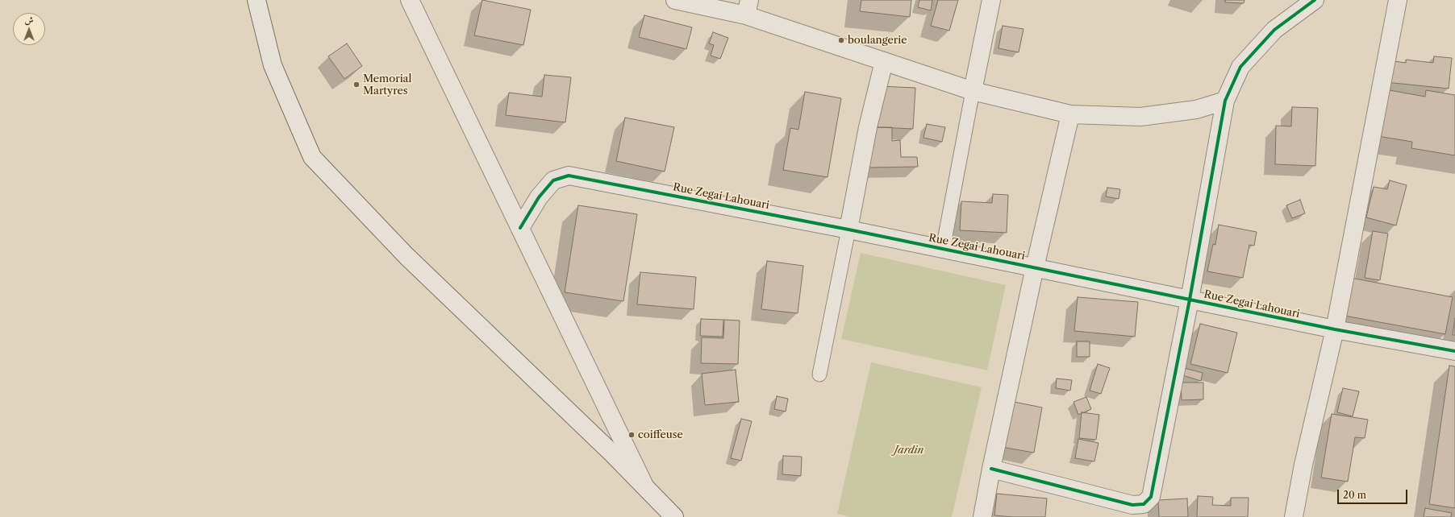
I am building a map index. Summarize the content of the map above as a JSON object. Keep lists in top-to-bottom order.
{
  "streets": {
    "street": ["Rue Zegai Lahouari"]
  },
  "parks": ["Jardin"],
  "places": ["boulangerie", "Memorial Martyres", "coiffeuse"],
  "scale_bar": "20 m",
  "north": "top"
}
